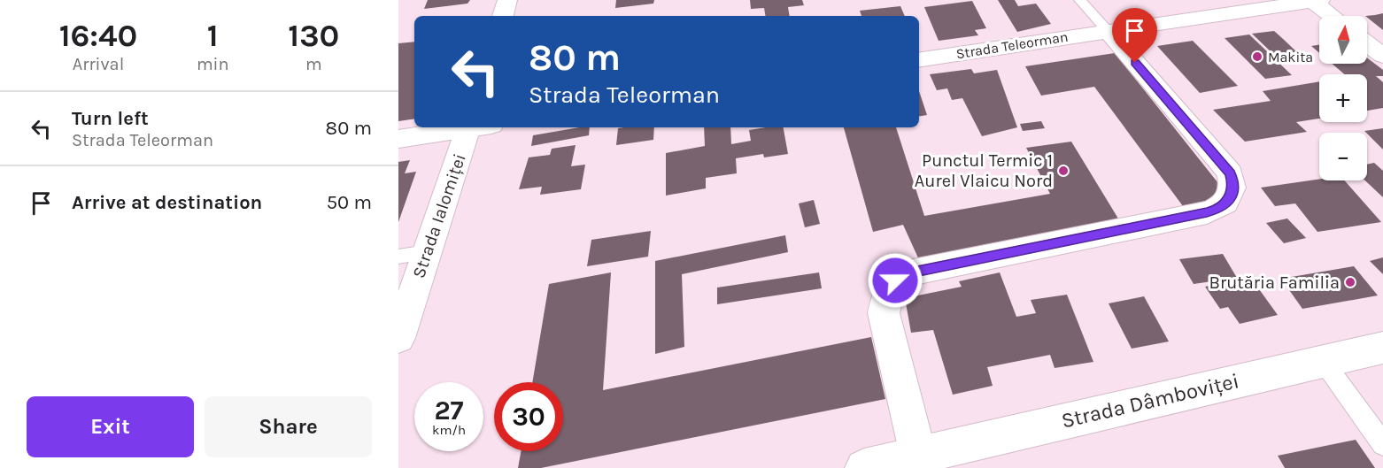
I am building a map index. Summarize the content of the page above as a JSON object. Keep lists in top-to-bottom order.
{
  "streets": {
    "street": ["Strada Teleorman", "Strada Ialomiței", "Strada Dâmboviței"]
  },
  "places": ["Makita", "Punctul Termic 1 Aurel Vlaicu Nord", "Brutăria Familia"],
  "north": "top",
  "page": {
    "eta": [
      "16:40",
      "Arrival",
      "1",
      "min",
      "130",
      "m"
    ],
    "map_buttons": ["+", "−"],
    "turn": ["80 m", "Strada Teleorman"],
    "list": [
      {
        "name": "Turn left",
        "note": "Strada Teleorman",
        "value": "80 m"
      },
      {
        "name": "Arrive at destination",
        "value": "50 m"
      }
    ],
    "speed": "27 km/h",
    "limit": "30",
    "buttons": ["Exit", "Share"]
  }
}
